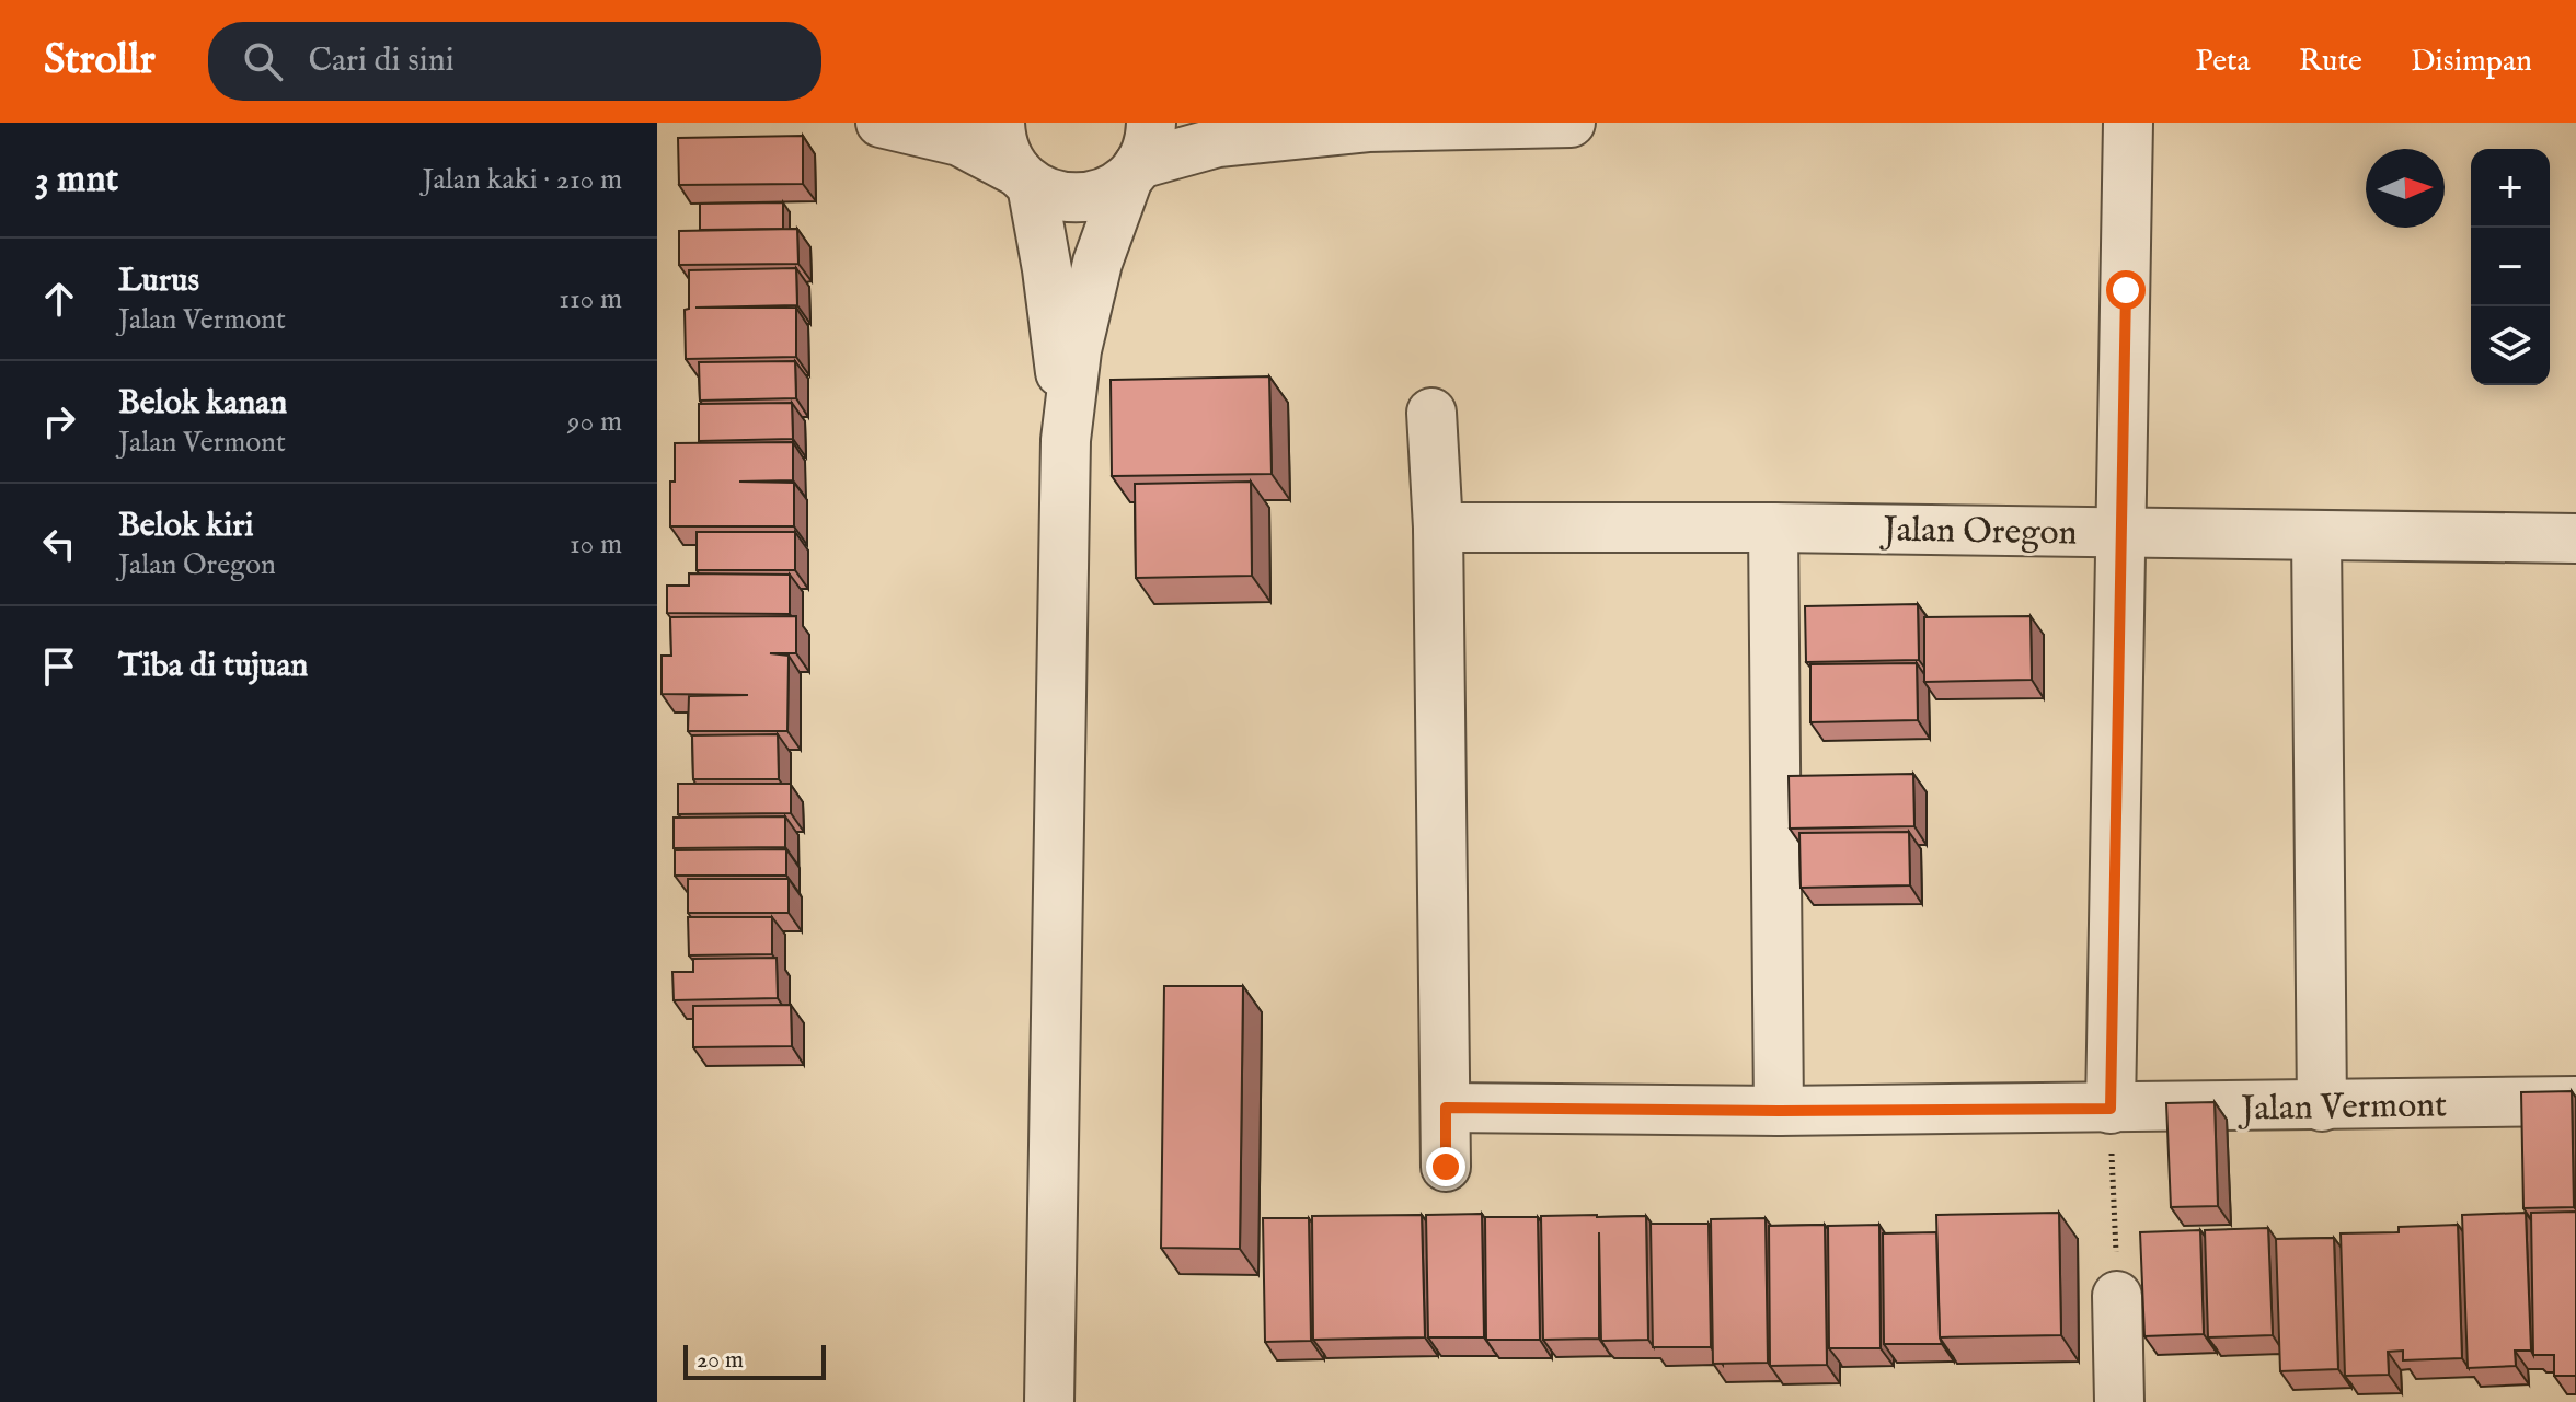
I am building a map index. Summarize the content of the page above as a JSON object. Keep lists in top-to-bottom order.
{
  "streets": {
    "street": ["Jalan Oregon", "Jalan Vermont"]
  },
  "scale_bar": "20 m",
  "north": "right",
  "page": {
    "header": "Strollr",
    "search": "Cari di sini",
    "nav": ["Peta", "Rute", "Disimpan"],
    "heading": ["3 mnt", "Jalan kaki · 210 m"],
    "map_buttons": ["+", "−"],
    "list": [
      ["Lurus", "Jalan Vermont", "110 m"],
      ["Belok kanan", "Jalan Vermont", "90 m"],
      ["Belok kiri", "Jalan Oregon", "10 m"],
      "Tiba di tujuan"
    ],
    "scale": "20 m"
  }
}
